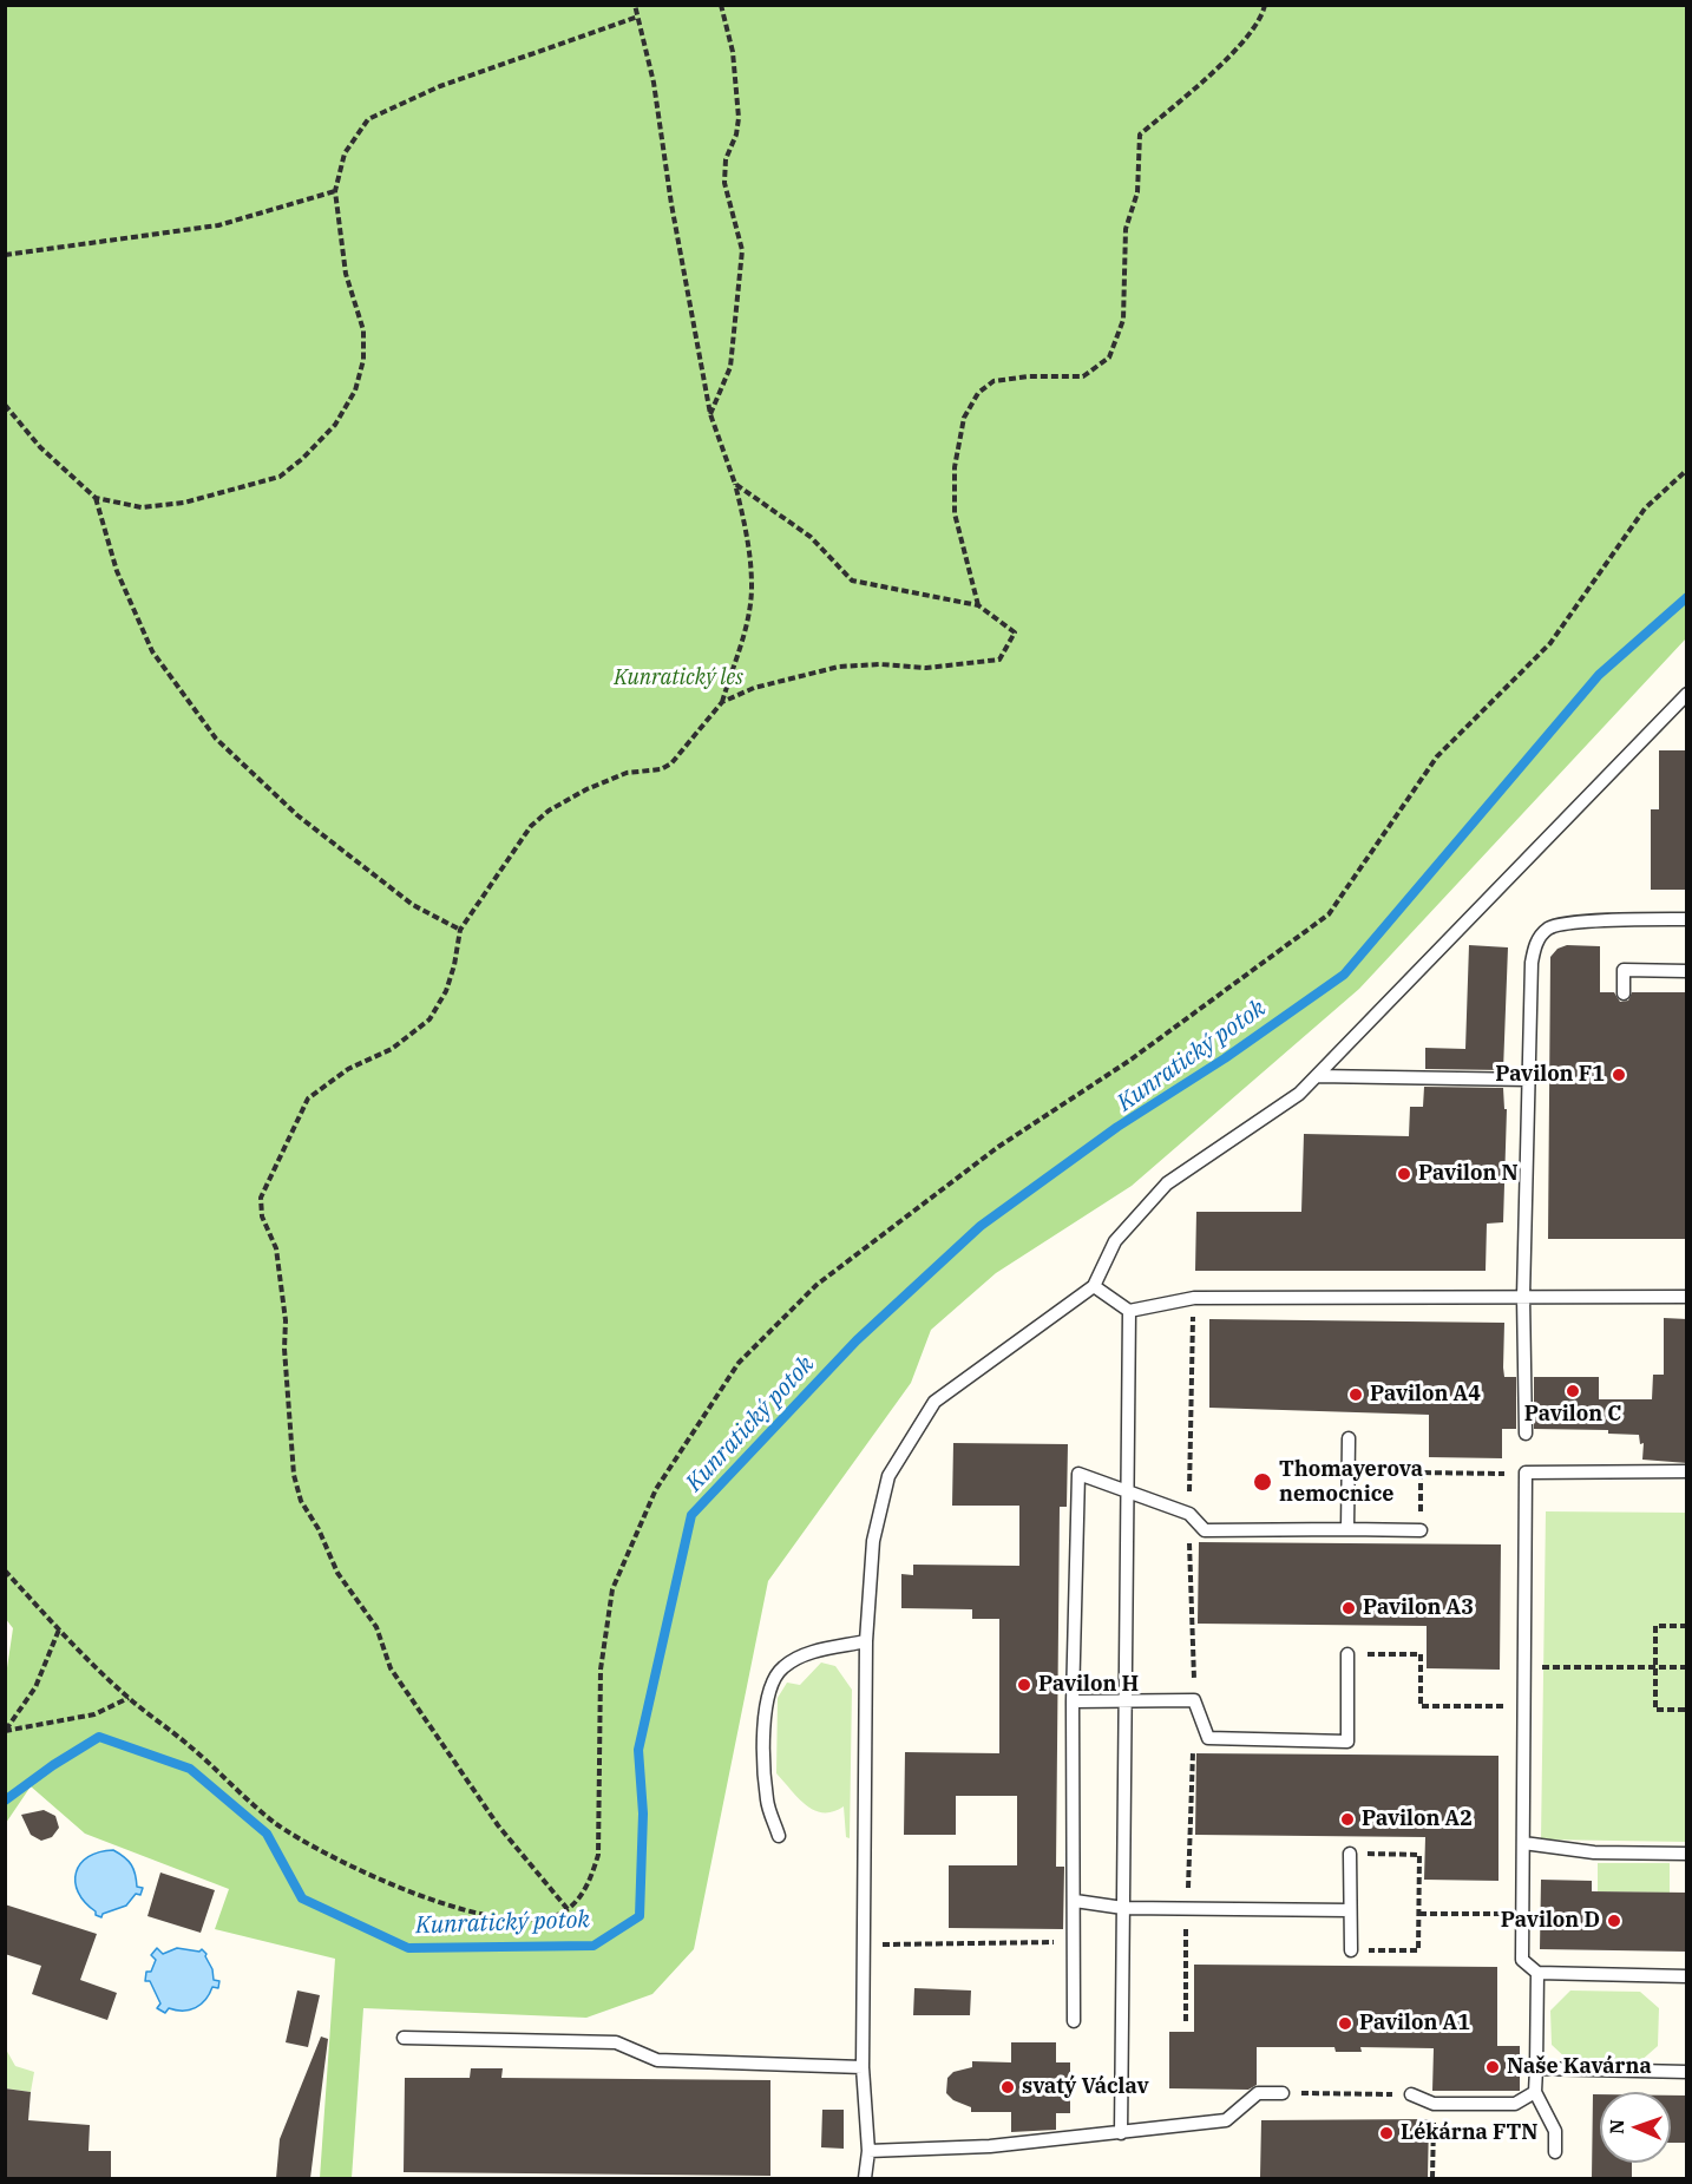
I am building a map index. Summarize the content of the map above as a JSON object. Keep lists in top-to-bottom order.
{
  "water": ["Kunratický potok"],
  "parks": ["Kunratický les"],
  "places": [
    "Pavilon F1",
    "Pavilon N",
    "Pavilon C",
    "Pavilon A4",
    "Thomayerova nemocnice",
    "Pavilon A3",
    "Pavilon H",
    "Pavilon A2",
    "Pavilon D",
    "Pavilon A1",
    "Naše Kavárna",
    "svatý Václav",
    "Lékárna FTN"
  ],
  "north": "left"
}
